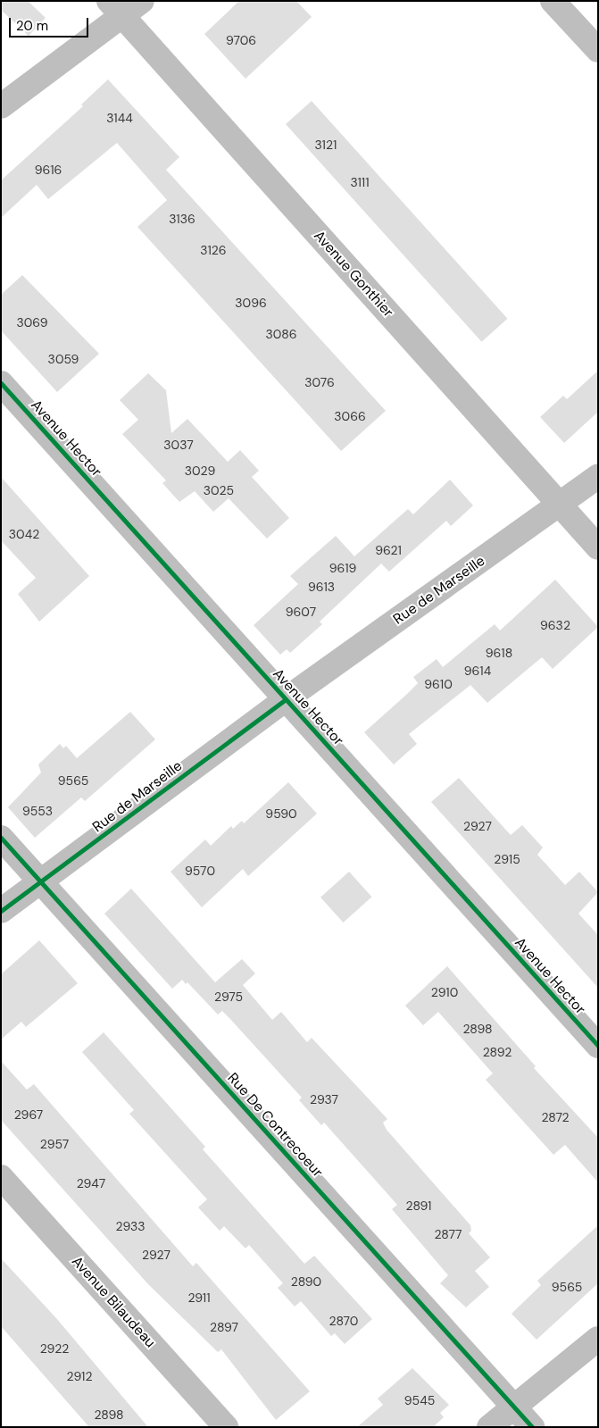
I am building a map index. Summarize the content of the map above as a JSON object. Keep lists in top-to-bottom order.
{
  "streets": {
    "street": [
      "Avenue Gonthier",
      "Avenue Hector",
      "Rue de Marseille",
      "Rue De Contrecoeur",
      "Avenue Bilaudeau"
    ]
  },
  "crossings": [
    ["Avenue Gonthier", "Rue de Marseille"],
    ["Avenue Hector", "Rue de Marseille"],
    ["Rue de Marseille", "Rue De Contrecoeur"]
  ],
  "house_numbers": [
    "9706",
    "3144",
    "3121",
    "9616",
    "3111",
    "3136",
    "3126",
    "3096",
    "3069",
    "3086",
    "3059",
    "3076",
    "3066",
    "3037",
    "3029",
    "3025",
    "3042",
    "9621",
    "9619",
    "9613",
    "9607",
    "9632",
    "9618",
    "9614",
    "9610",
    "9565",
    "9553",
    "9590",
    "2927",
    "2915",
    "9570",
    "2910",
    "2975",
    "2898",
    "2892",
    "2937",
    "2967",
    "2872",
    "2957",
    "2947",
    "2891",
    "2933",
    "2877",
    "2927",
    "2890",
    "9565",
    "2911",
    "2870",
    "2897",
    "2922",
    "2912",
    "9545",
    "2898"
  ],
  "scale_bar": "20 m"
}
